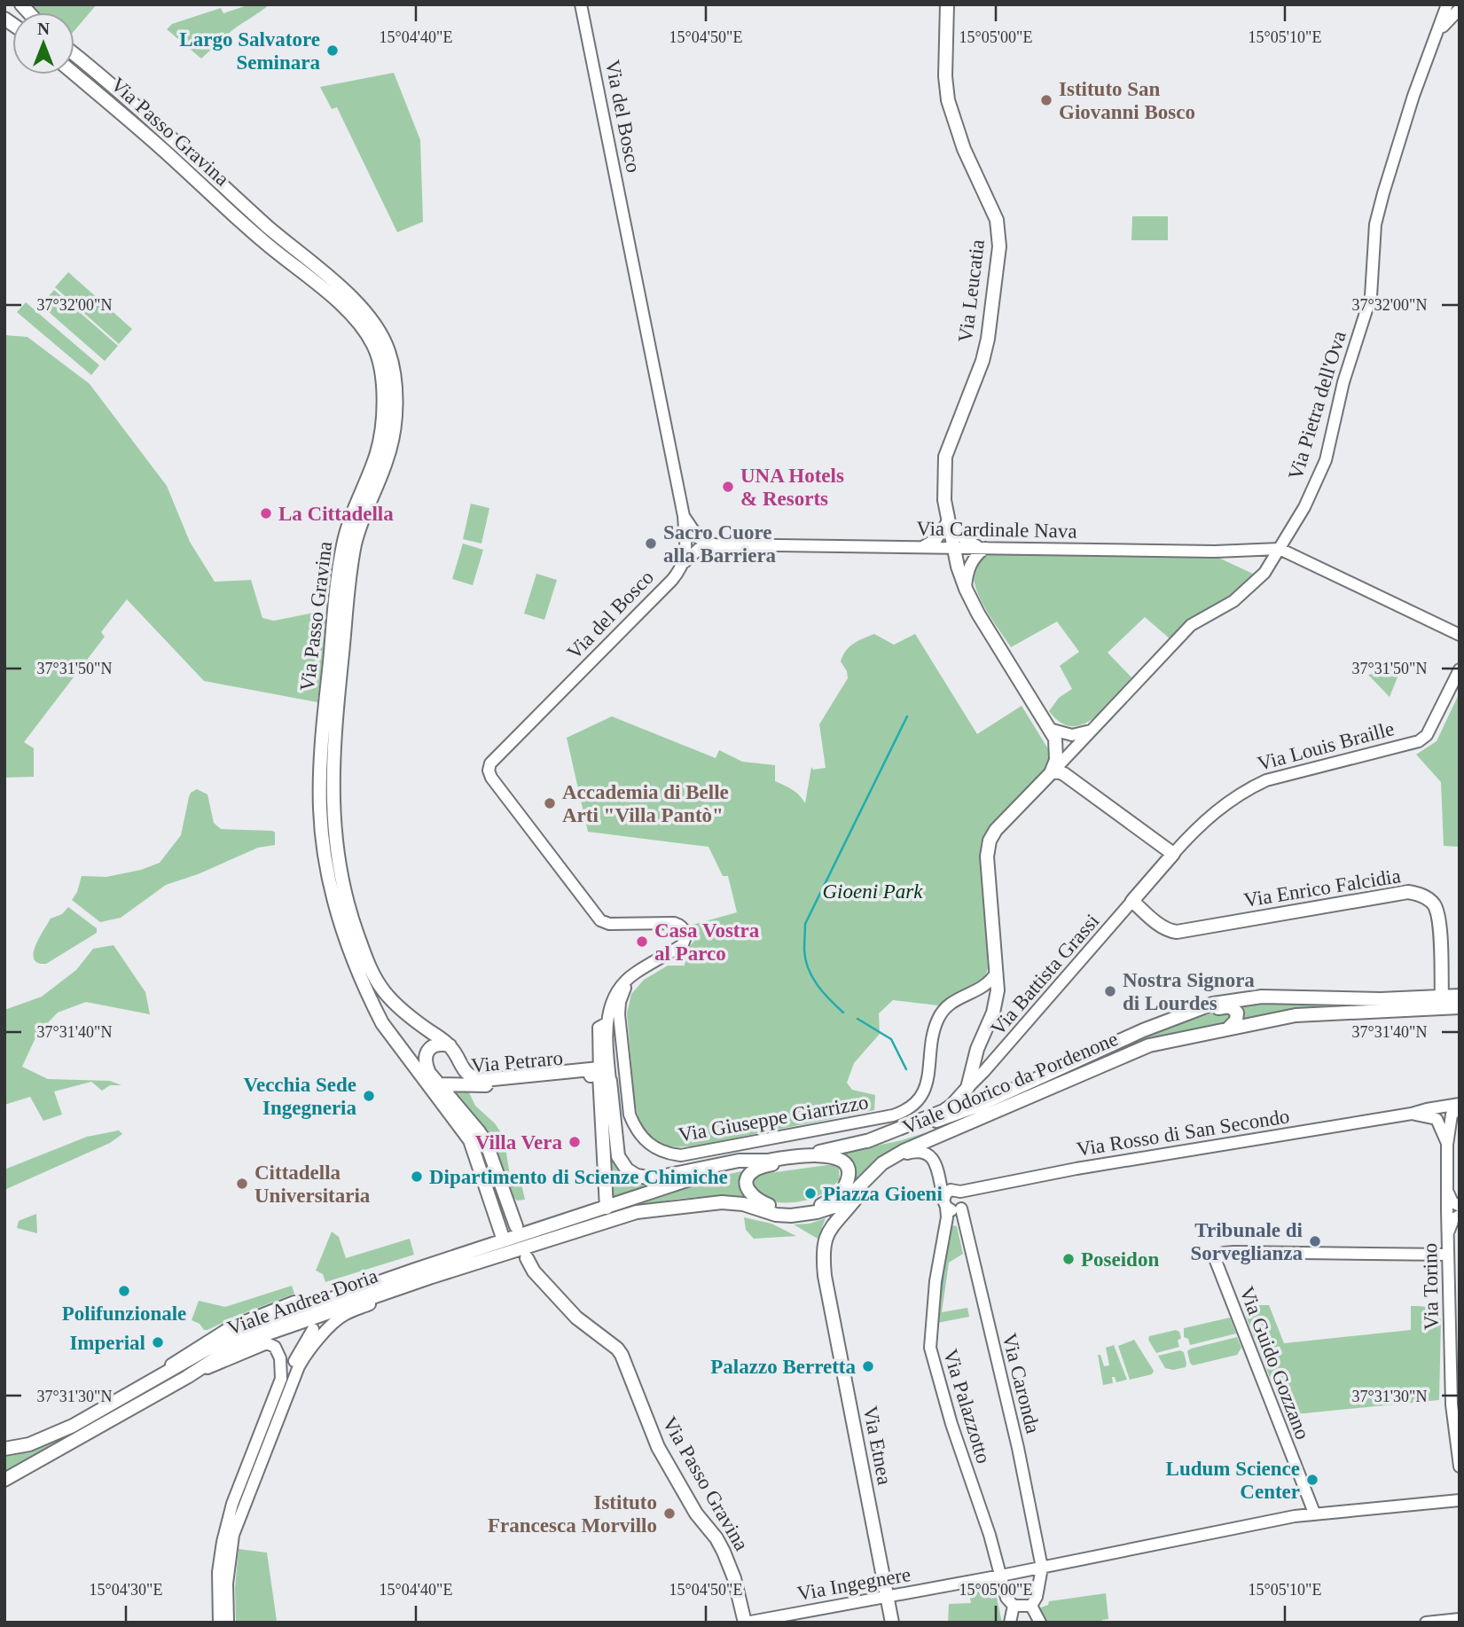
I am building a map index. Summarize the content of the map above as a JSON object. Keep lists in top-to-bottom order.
{
  "streets": {
    "main road": [
      "Via del Bosco",
      "Via Passo Gravina",
      "Via Leucatia",
      "Via Pietra dell'Ova",
      "Via Cardinale Nava",
      "Via Louis Braille",
      "Via Enrico Falcidia",
      "Via Battista Grassi",
      "Via Petraro",
      "Viale Odorico da Pordenone",
      "Via Giuseppe Giarrizzo",
      "Via Rosso di San Secondo",
      "Via Torino",
      "Viale Andrea Doria",
      "Via Guido Gozzano",
      "Via Caronda",
      "Via Palazzotto",
      "Via Etnea",
      "Via Ingegnere"
    ]
  },
  "crossings": [
    ["Via del Bosco", "Via Petraro"],
    ["Via Passo Gravina", "Via Petraro"],
    ["Via Passo Gravina", "Viale Andrea Doria"],
    ["Via Passo Gravina", "Via Ingegnere"],
    ["Via Leucatia", "Via Cardinale Nava"],
    ["Via Pietra dell'Ova", "Via Cardinale Nava"],
    ["Via Pietra dell'Ova", "Via Giuseppe Giarrizzo"],
    ["Via Louis Braille", "Via Enrico Falcidia"],
    ["Via Louis Braille", "Via Battista Grassi"],
    ["Via Enrico Falcidia", "Via Battista Grassi"],
    ["Via Enrico Falcidia", "Viale Odorico da Pordenone"],
    ["Viale Odorico da Pordenone", "Via Palazzotto"],
    ["Viale Odorico da Pordenone", "Via Etnea"],
    ["Via Rosso di San Secondo", "Via Torino"],
    ["Via Rosso di San Secondo", "Via Caronda"],
    ["Via Rosso di San Secondo", "Via Palazzotto"],
    ["Via Torino", "Via Guido Gozzano"],
    ["Via Guido Gozzano", "Via Ingegnere"],
    ["Via Caronda", "Via Palazzotto"],
    ["Via Caronda", "Via Ingegnere"],
    ["Via Palazzotto", "Via Ingegnere"],
    ["Via Etnea", "Via Ingegnere"]
  ],
  "parks": ["Gioeni Park"],
  "places": [
    "Largo Salvatore Seminara",
    "Istituto San Giovanni Bosco",
    "UNA Hotels & Resorts",
    "La Cittadella",
    "Sacro Cuore alla Barriera",
    "Accademia di Belle Arti \"Villa Pantò\"",
    "Casa Vostra al Parco",
    "Nostra Signora di Lourdes",
    "Vecchia Sede Ingegneria",
    "Villa Vera",
    "Dipartimento di Scienze Chimiche",
    "Cittadella Universitaria",
    "Piazza Gioeni",
    "Tribunale di Sorveglianza",
    "Poseidon",
    "Polifunzionale",
    "Imperial",
    "Palazzo Berretta",
    "Ludum Science Center",
    "Istituto Francesca Morvillo"
  ],
  "north": "top",
  "coordinates": [
    "15°04'40\"E",
    "15°04'50\"E",
    "15°05'00\"E",
    "15°05'10\"E",
    "37°32'00\"N",
    "37°31'50\"N",
    "37°31'40\"N",
    "37°31'30\"N",
    "15°04'30\"E"
  ]
}
